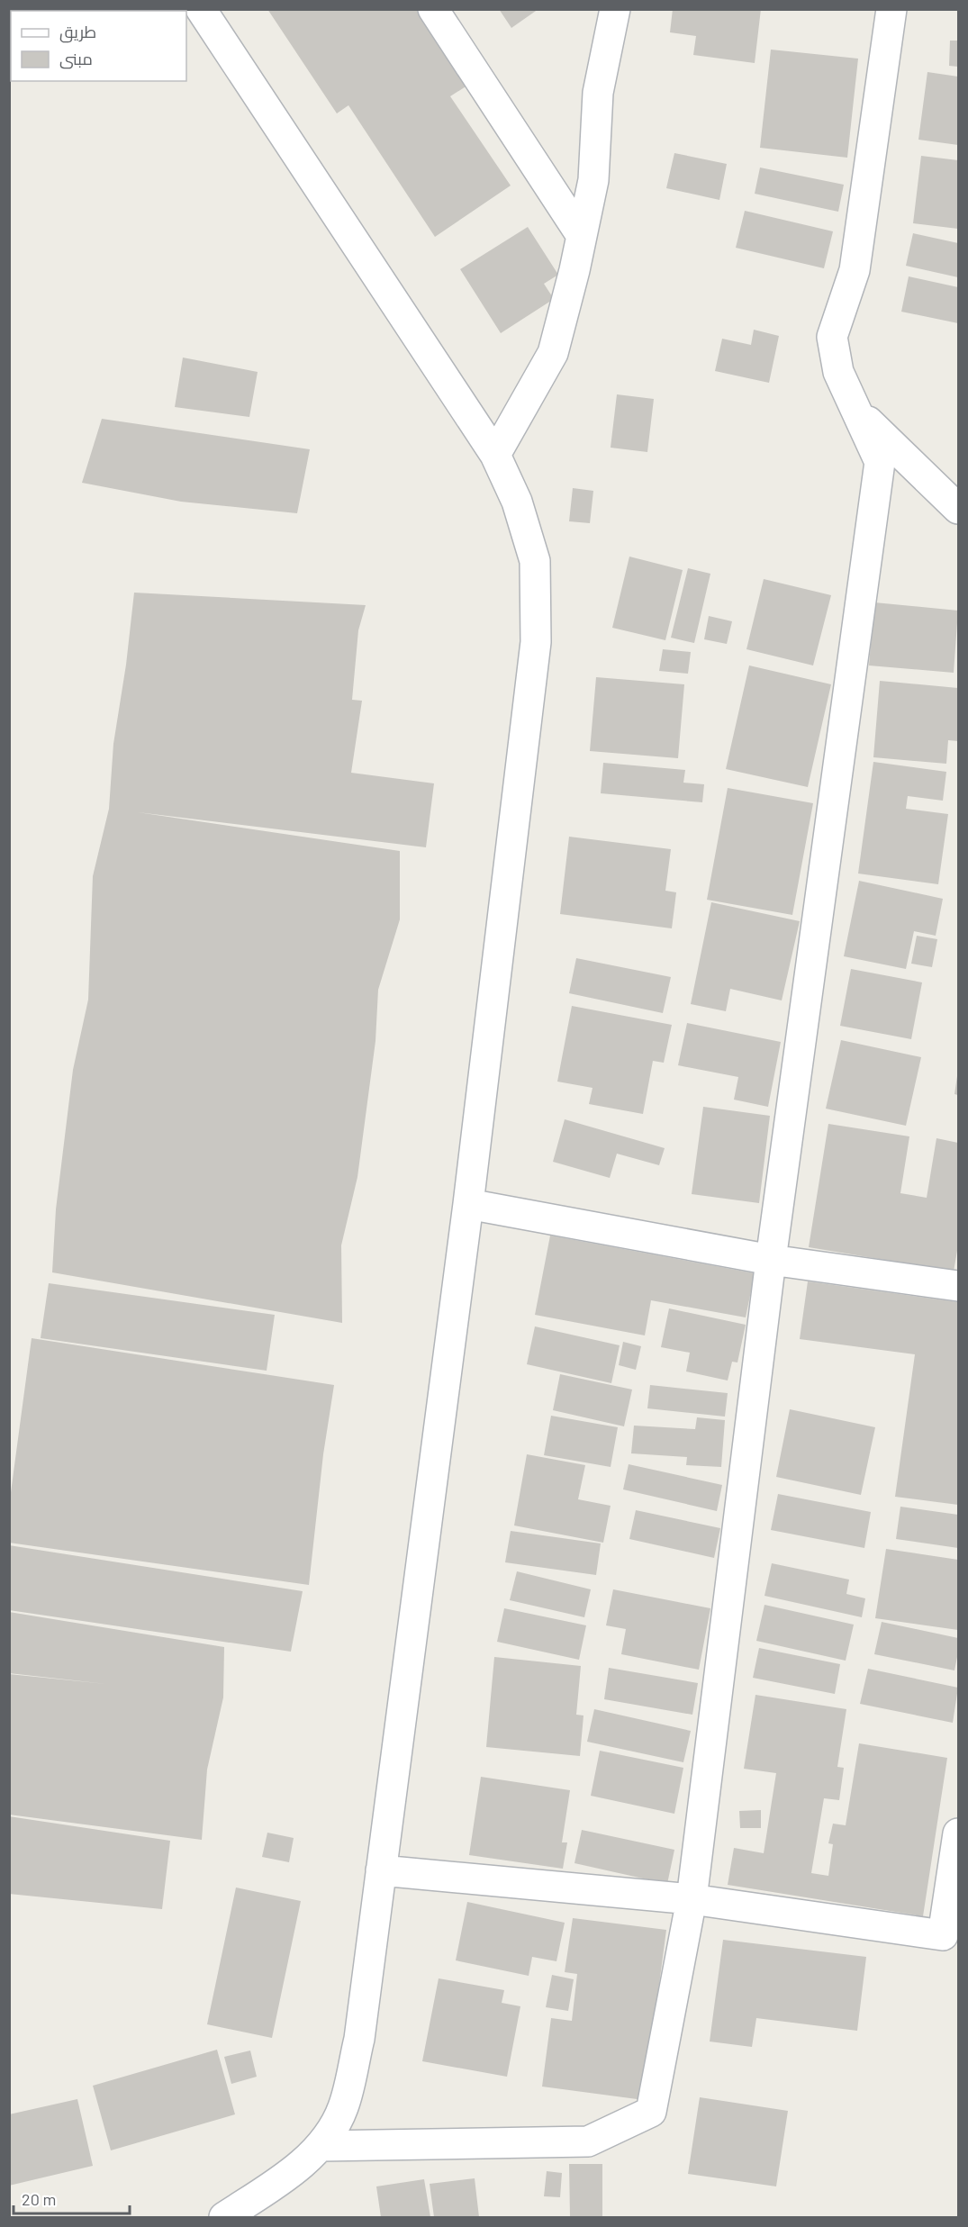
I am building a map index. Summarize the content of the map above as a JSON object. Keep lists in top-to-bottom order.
{
  "legend": ["طريق", "مبنى"],
  "scale_bar": "20 m"
}
